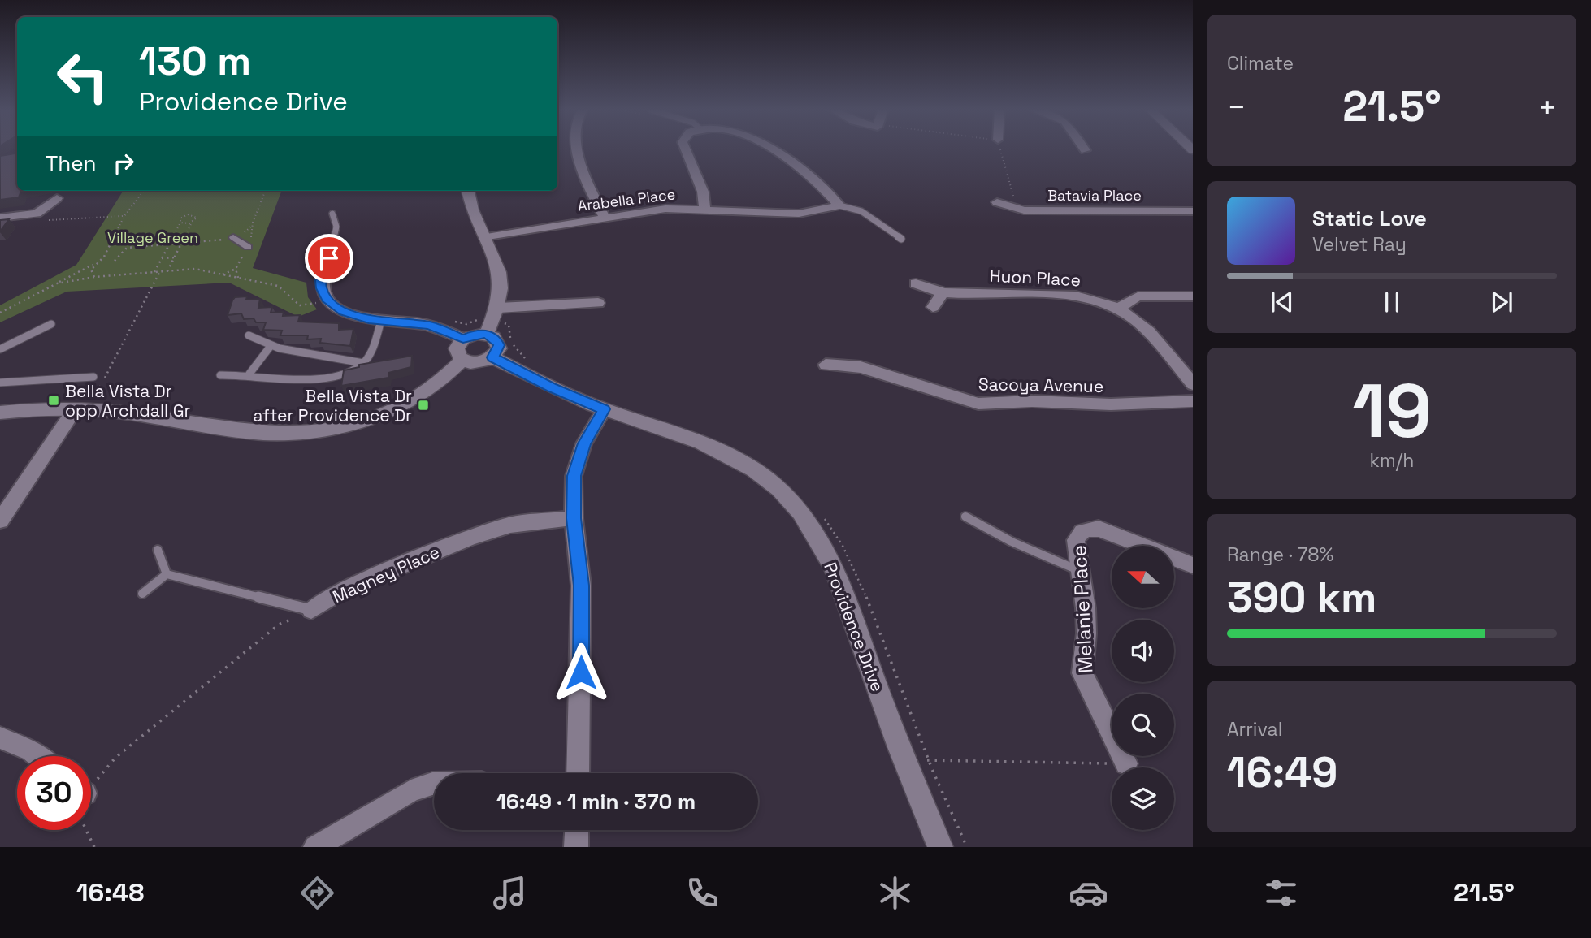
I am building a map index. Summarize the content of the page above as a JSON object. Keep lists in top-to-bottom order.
{
  "streets": {
    "street": [
      "Batavia Place",
      "Arabella Place",
      "Huon Place",
      "Sacoya Avenue",
      "Magney Place",
      "Melanie Place",
      "Providence Drive"
    ]
  },
  "parks": ["Village Green"],
  "places": {
    "transit": ["Bella Vista Dr opp Archdall Gr", "Bella Vista Dr after Providence Dr"]
  },
  "north": "left",
  "page": {
    "tile": [
      "Climate",
      ["19", "km/h"],
      ["Range · 78%", "390 km"],
      ["Arrival", "16:49"]
    ],
    "turn": ["130 m", "Providence Drive"],
    "heat": ["−", "21.5°", "+"],
    "then": "Then",
    "song": ["Static Love", "Velvet Ray"],
    "limit": "30",
    "trip": "16:49 · 1 min · 370 m",
    "tabs": ["16:48", "21.5°"]
  }
}
